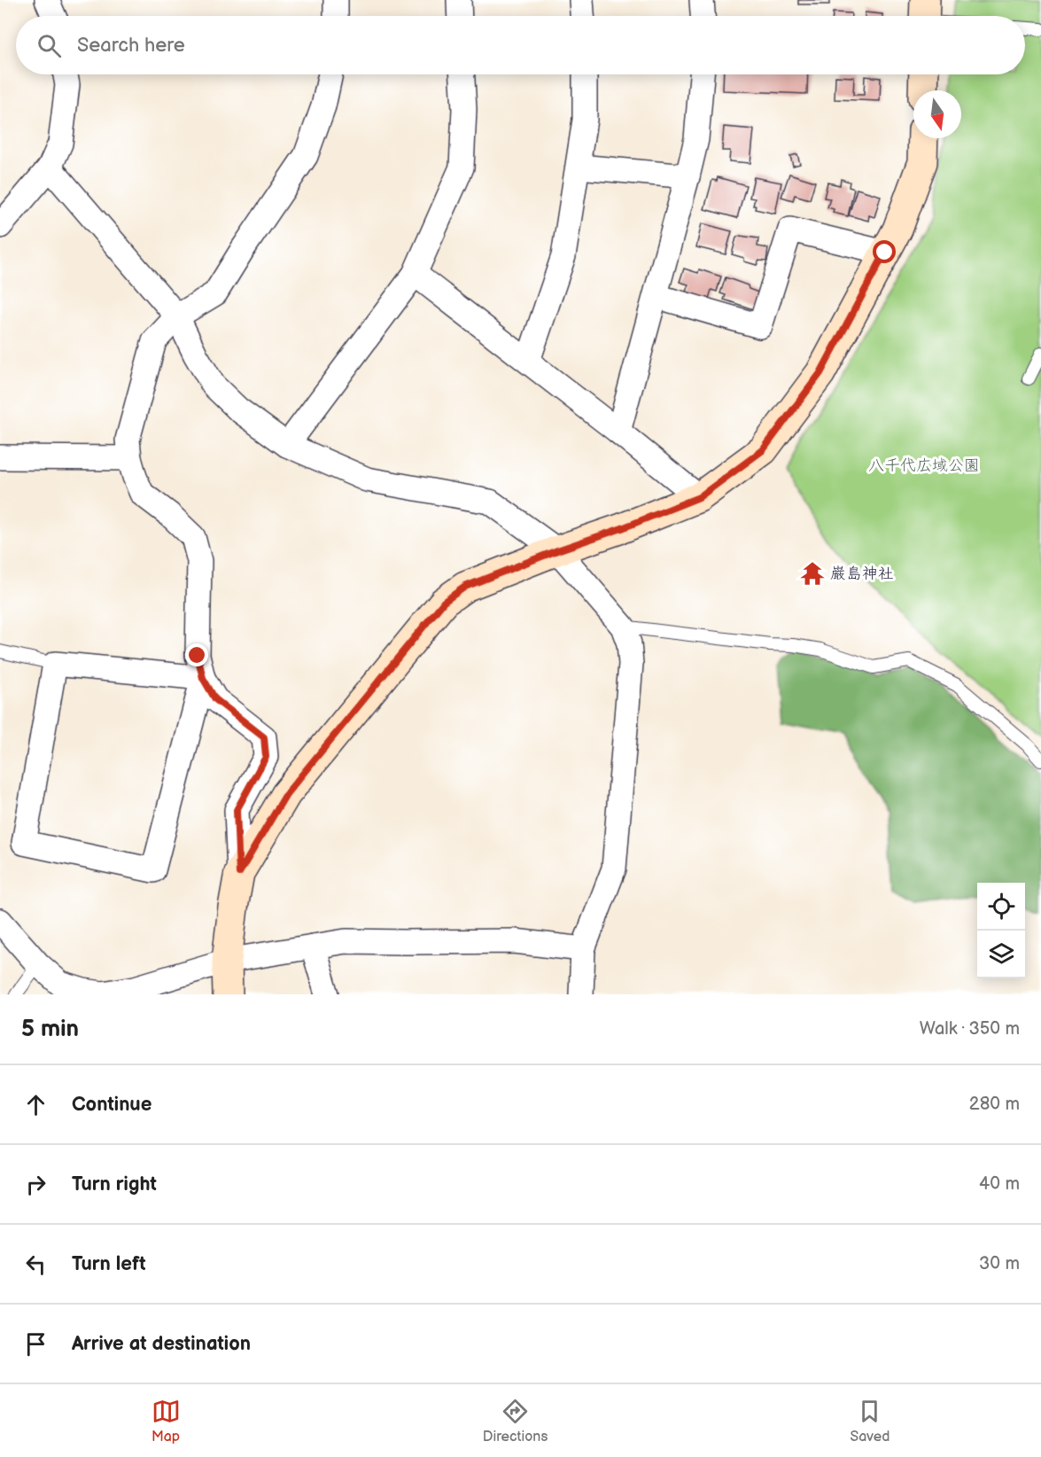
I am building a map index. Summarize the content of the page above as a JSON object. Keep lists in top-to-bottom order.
{
  "parks": ["八千代広域公園"],
  "places": {
    "temple": ["巌島神社"]
  },
  "north": "bottom",
  "page": {
    "search": "Search here",
    "heading": ["5 min", "Walk · 350 m"],
    "list": [
      ["Continue", "280 m"],
      ["Turn right", "40 m"],
      ["Turn left", "30 m"],
      "Arrive at destination"
    ],
    "nav": ["Map", "Directions", "Saved"]
  }
}
